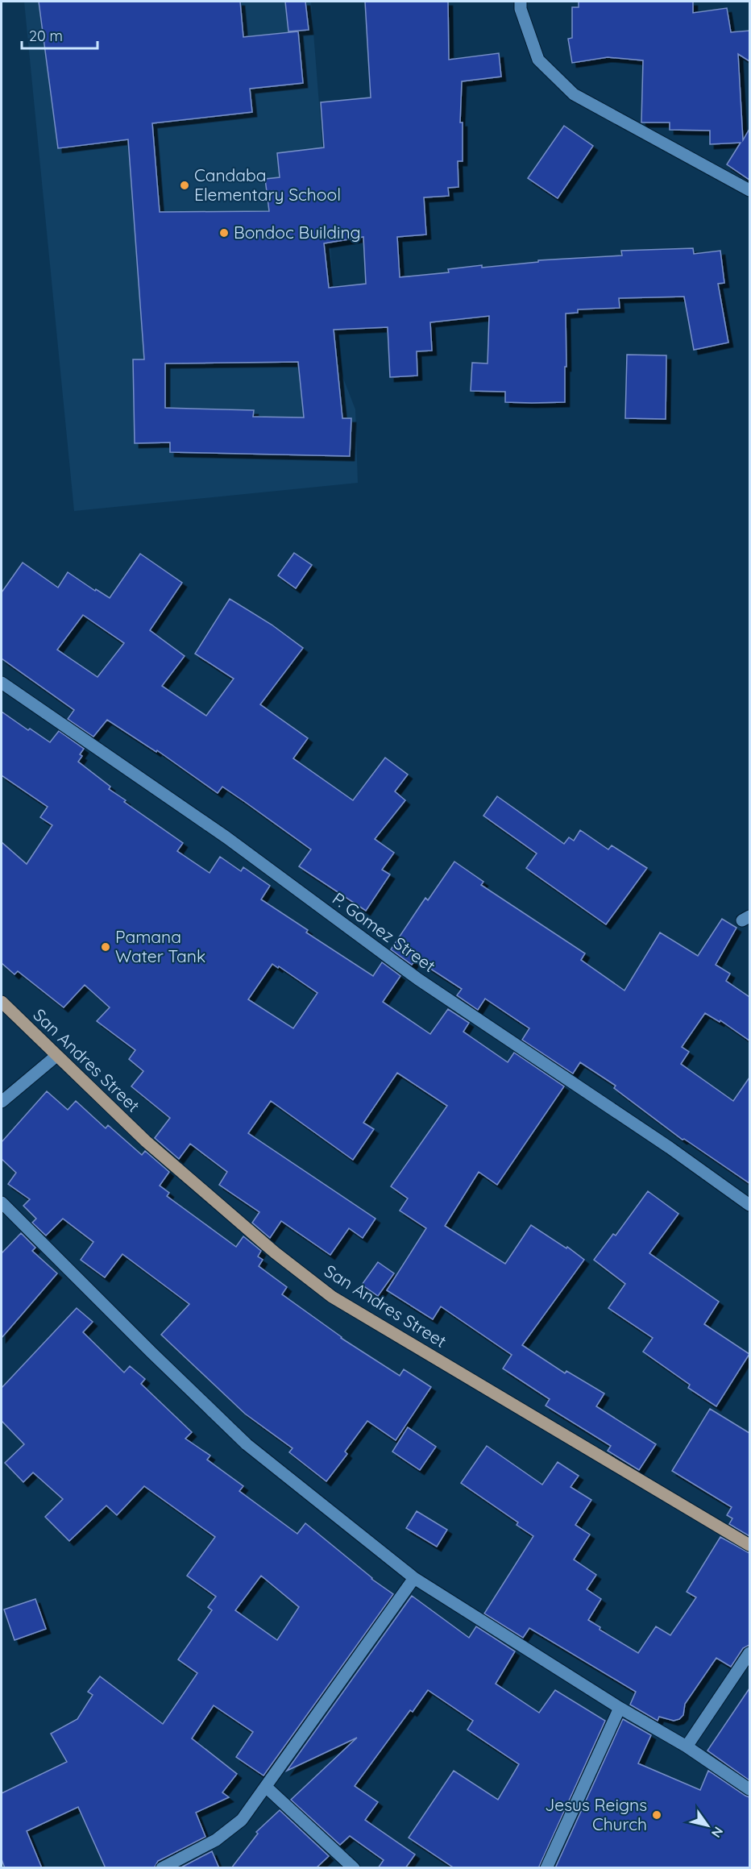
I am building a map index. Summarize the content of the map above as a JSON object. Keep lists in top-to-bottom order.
{
  "streets": {
    "main road": ["San Andres Street"],
    "street": ["P. Gomez Street"]
  },
  "places": [
    "Candaba Elementary School",
    "Bondoc Building",
    "Pamana Water Tank",
    "Jesus Reigns Church"
  ],
  "scale_bar": "20 m",
  "north": "bottom right"
}
